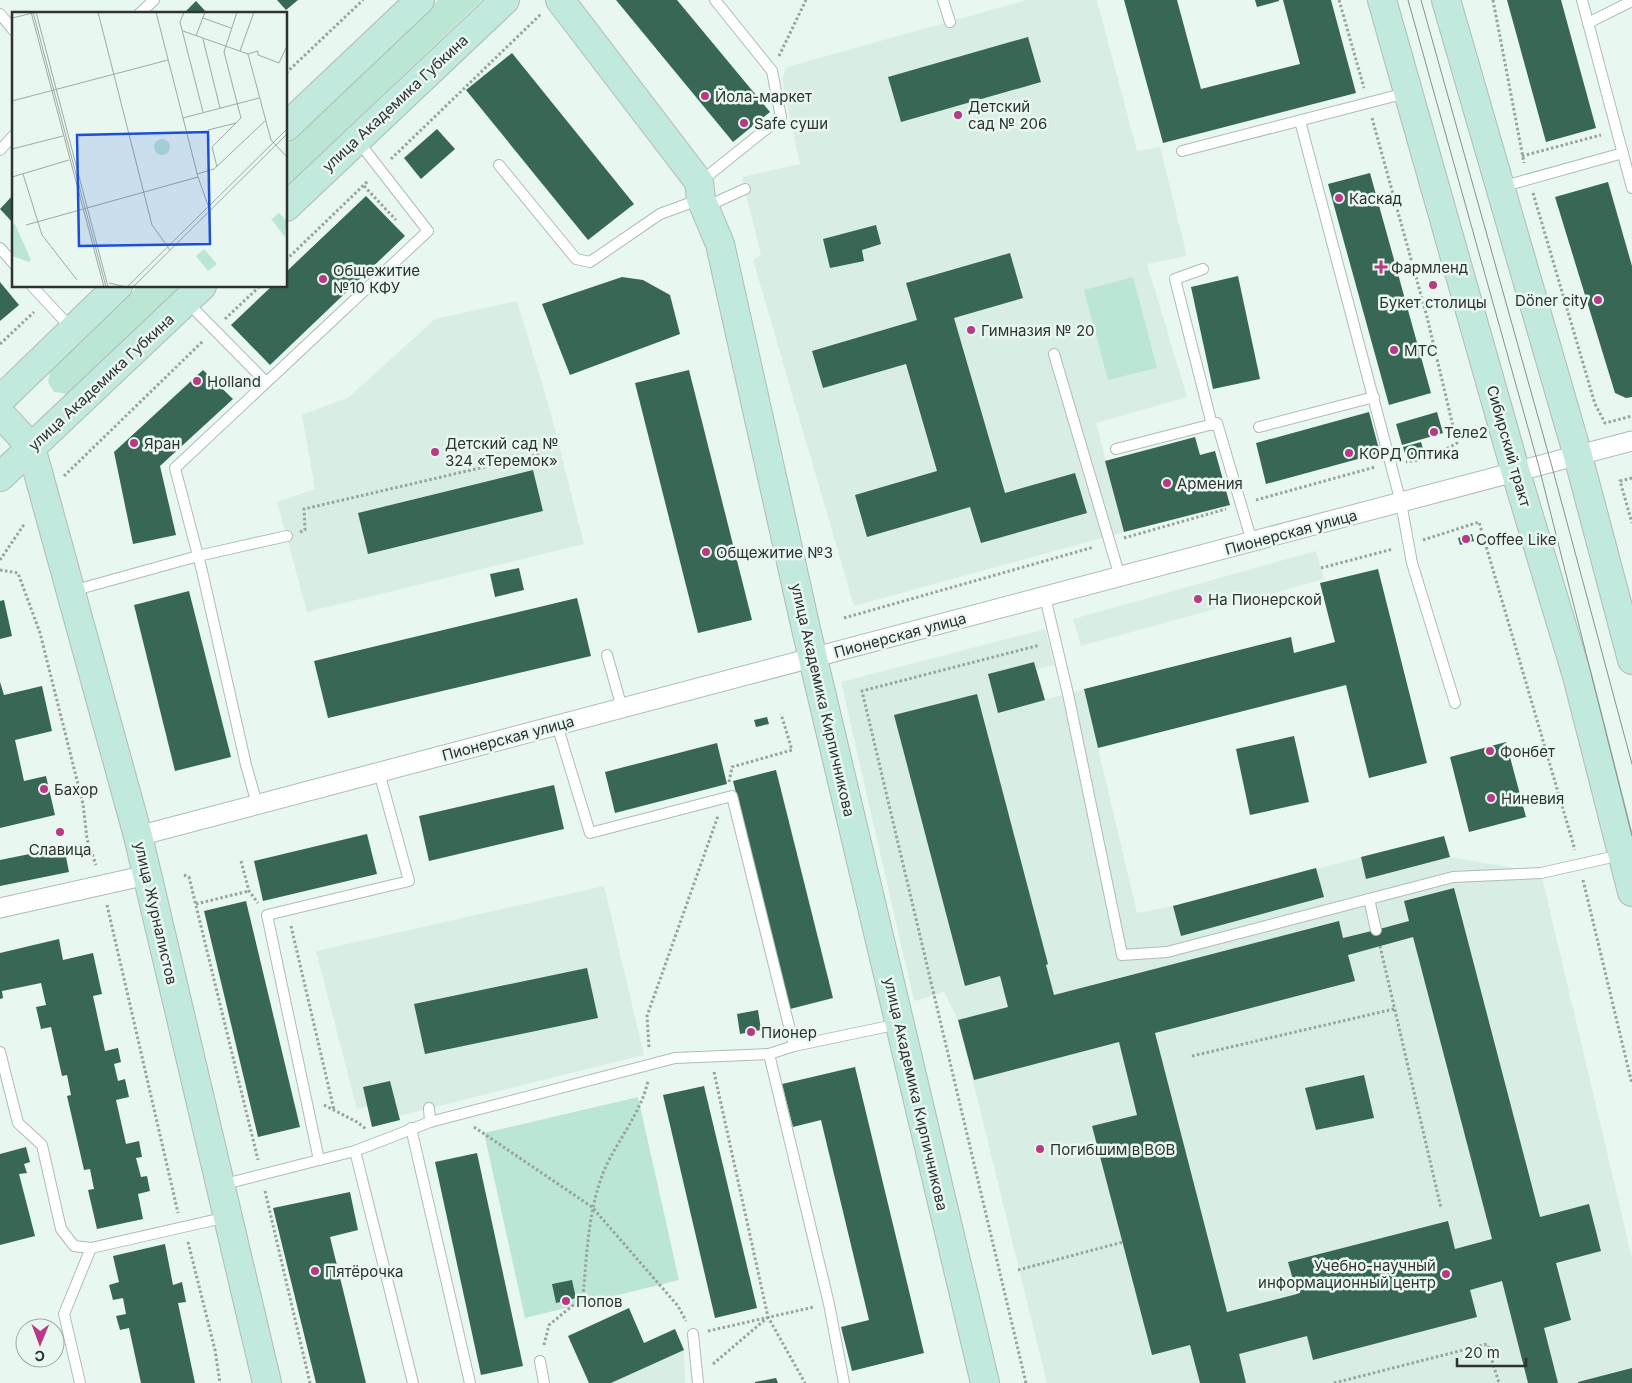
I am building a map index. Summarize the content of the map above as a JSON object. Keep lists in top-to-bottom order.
{
  "streets": {
    "street": [
      "улица Академика Губкина",
      "Сибирский тракт",
      "Пионерская улица",
      "улица Академика Кирпичникова",
      "улица Журналистов"
    ]
  },
  "crossings": [
    ["улица Академика Губкина", "улица Журналистов"],
    ["Сибирский тракт", "Пионерская улица"],
    ["Пионерская улица", "улица Академика Кирпичникова"],
    ["Пионерская улица", "улица Журналистов"]
  ],
  "places": {
    "other": [
      "Йола-маркет",
      "Детский сад № 206",
      "Safe суши",
      "Каскад",
      "Общежитие №10 КФУ",
      "Букет столицы",
      "Döner city",
      "Гимназия № 20",
      "МТС",
      "Holland",
      "Теле2",
      "Яран",
      "Детский сад № 324 «Теремок»",
      "КОРД Оптика",
      "Армения",
      "Coffee Like",
      "Общежитие №3",
      "На Пионерской",
      "Фонбет",
      "Бахор",
      "Ниневия",
      "Славица",
      "Пионер",
      "Погибшим в ВОВ",
      "Пятёрочка",
      "Учебно-научный информационный центр",
      "Попов"
    ],
    "health": ["Фармленд"]
  },
  "scale_bar": "20 m",
  "north": "bottom"
}
